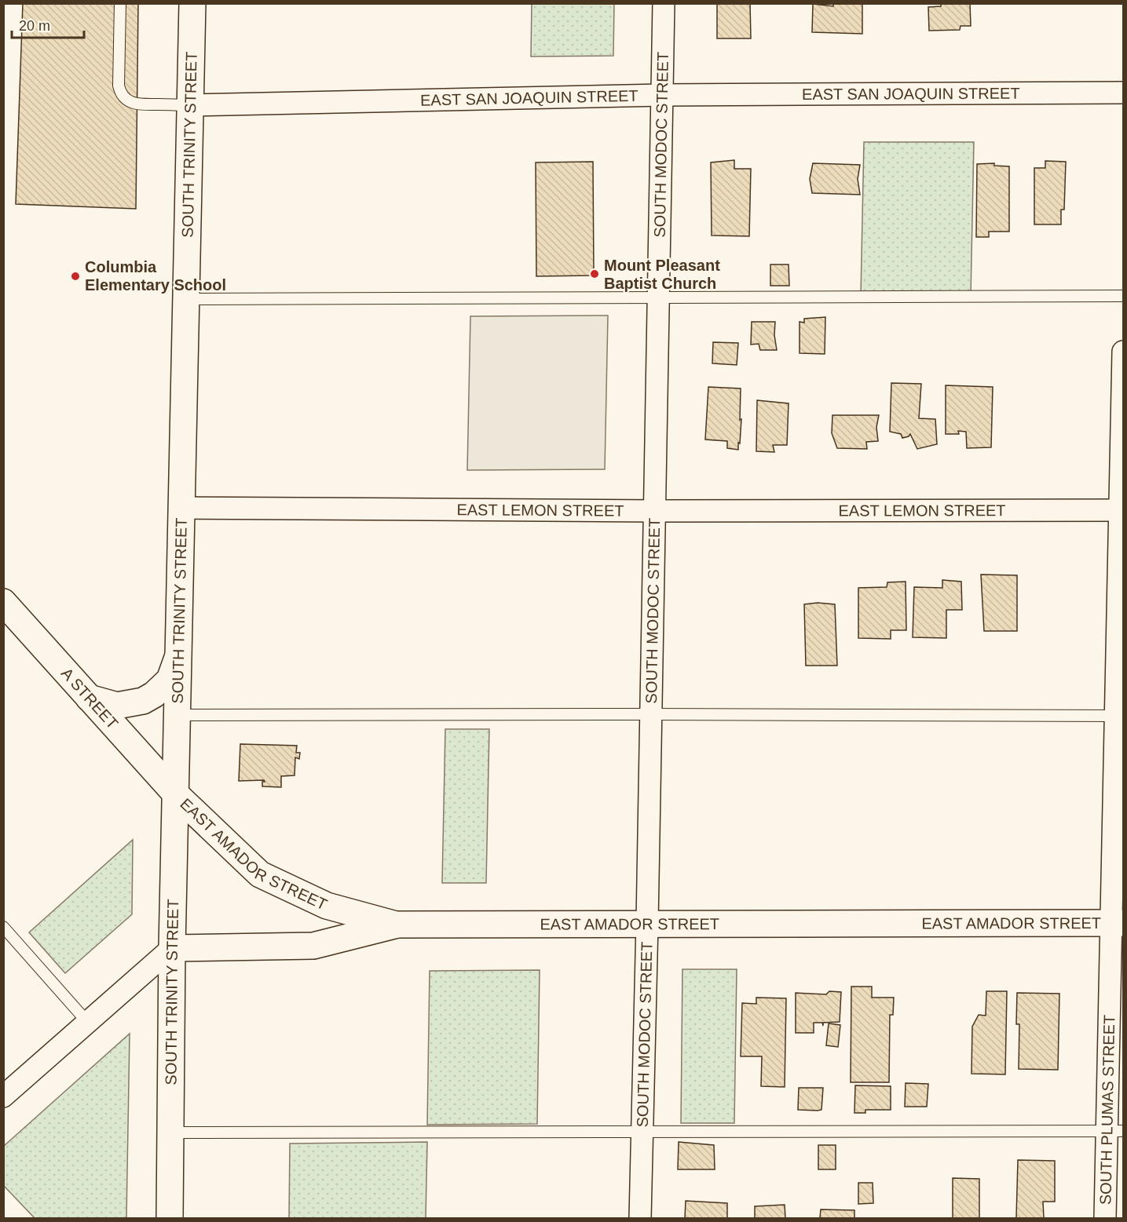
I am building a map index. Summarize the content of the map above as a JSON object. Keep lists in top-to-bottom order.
{
  "streets": {
    "main road": ["SOUTH TRINITY STREET", "A STREET", "EAST AMADOR STREET"],
    "street": [
      "EAST SAN JOAQUIN STREET",
      "SOUTH MODOC STREET",
      "EAST LEMON STREET",
      "SOUTH PLUMAS STREET"
    ]
  },
  "crossings": [
    ["EAST SAN JOAQUIN STREET", "SOUTH TRINITY STREET"],
    ["EAST SAN JOAQUIN STREET", "SOUTH MODOC STREET"],
    ["SOUTH TRINITY STREET", "EAST LEMON STREET"],
    ["SOUTH TRINITY STREET", "A STREET"],
    ["SOUTH TRINITY STREET", "EAST AMADOR STREET"],
    ["SOUTH MODOC STREET", "EAST LEMON STREET"],
    ["SOUTH MODOC STREET", "EAST AMADOR STREET"],
    ["EAST LEMON STREET", "SOUTH PLUMAS STREET"],
    ["A STREET", "EAST AMADOR STREET"],
    ["EAST AMADOR STREET", "SOUTH PLUMAS STREET"]
  ],
  "places": ["Mount Pleasant Baptist Church", "Columbia Elementary School"],
  "scale_bar": "20 m"
}
